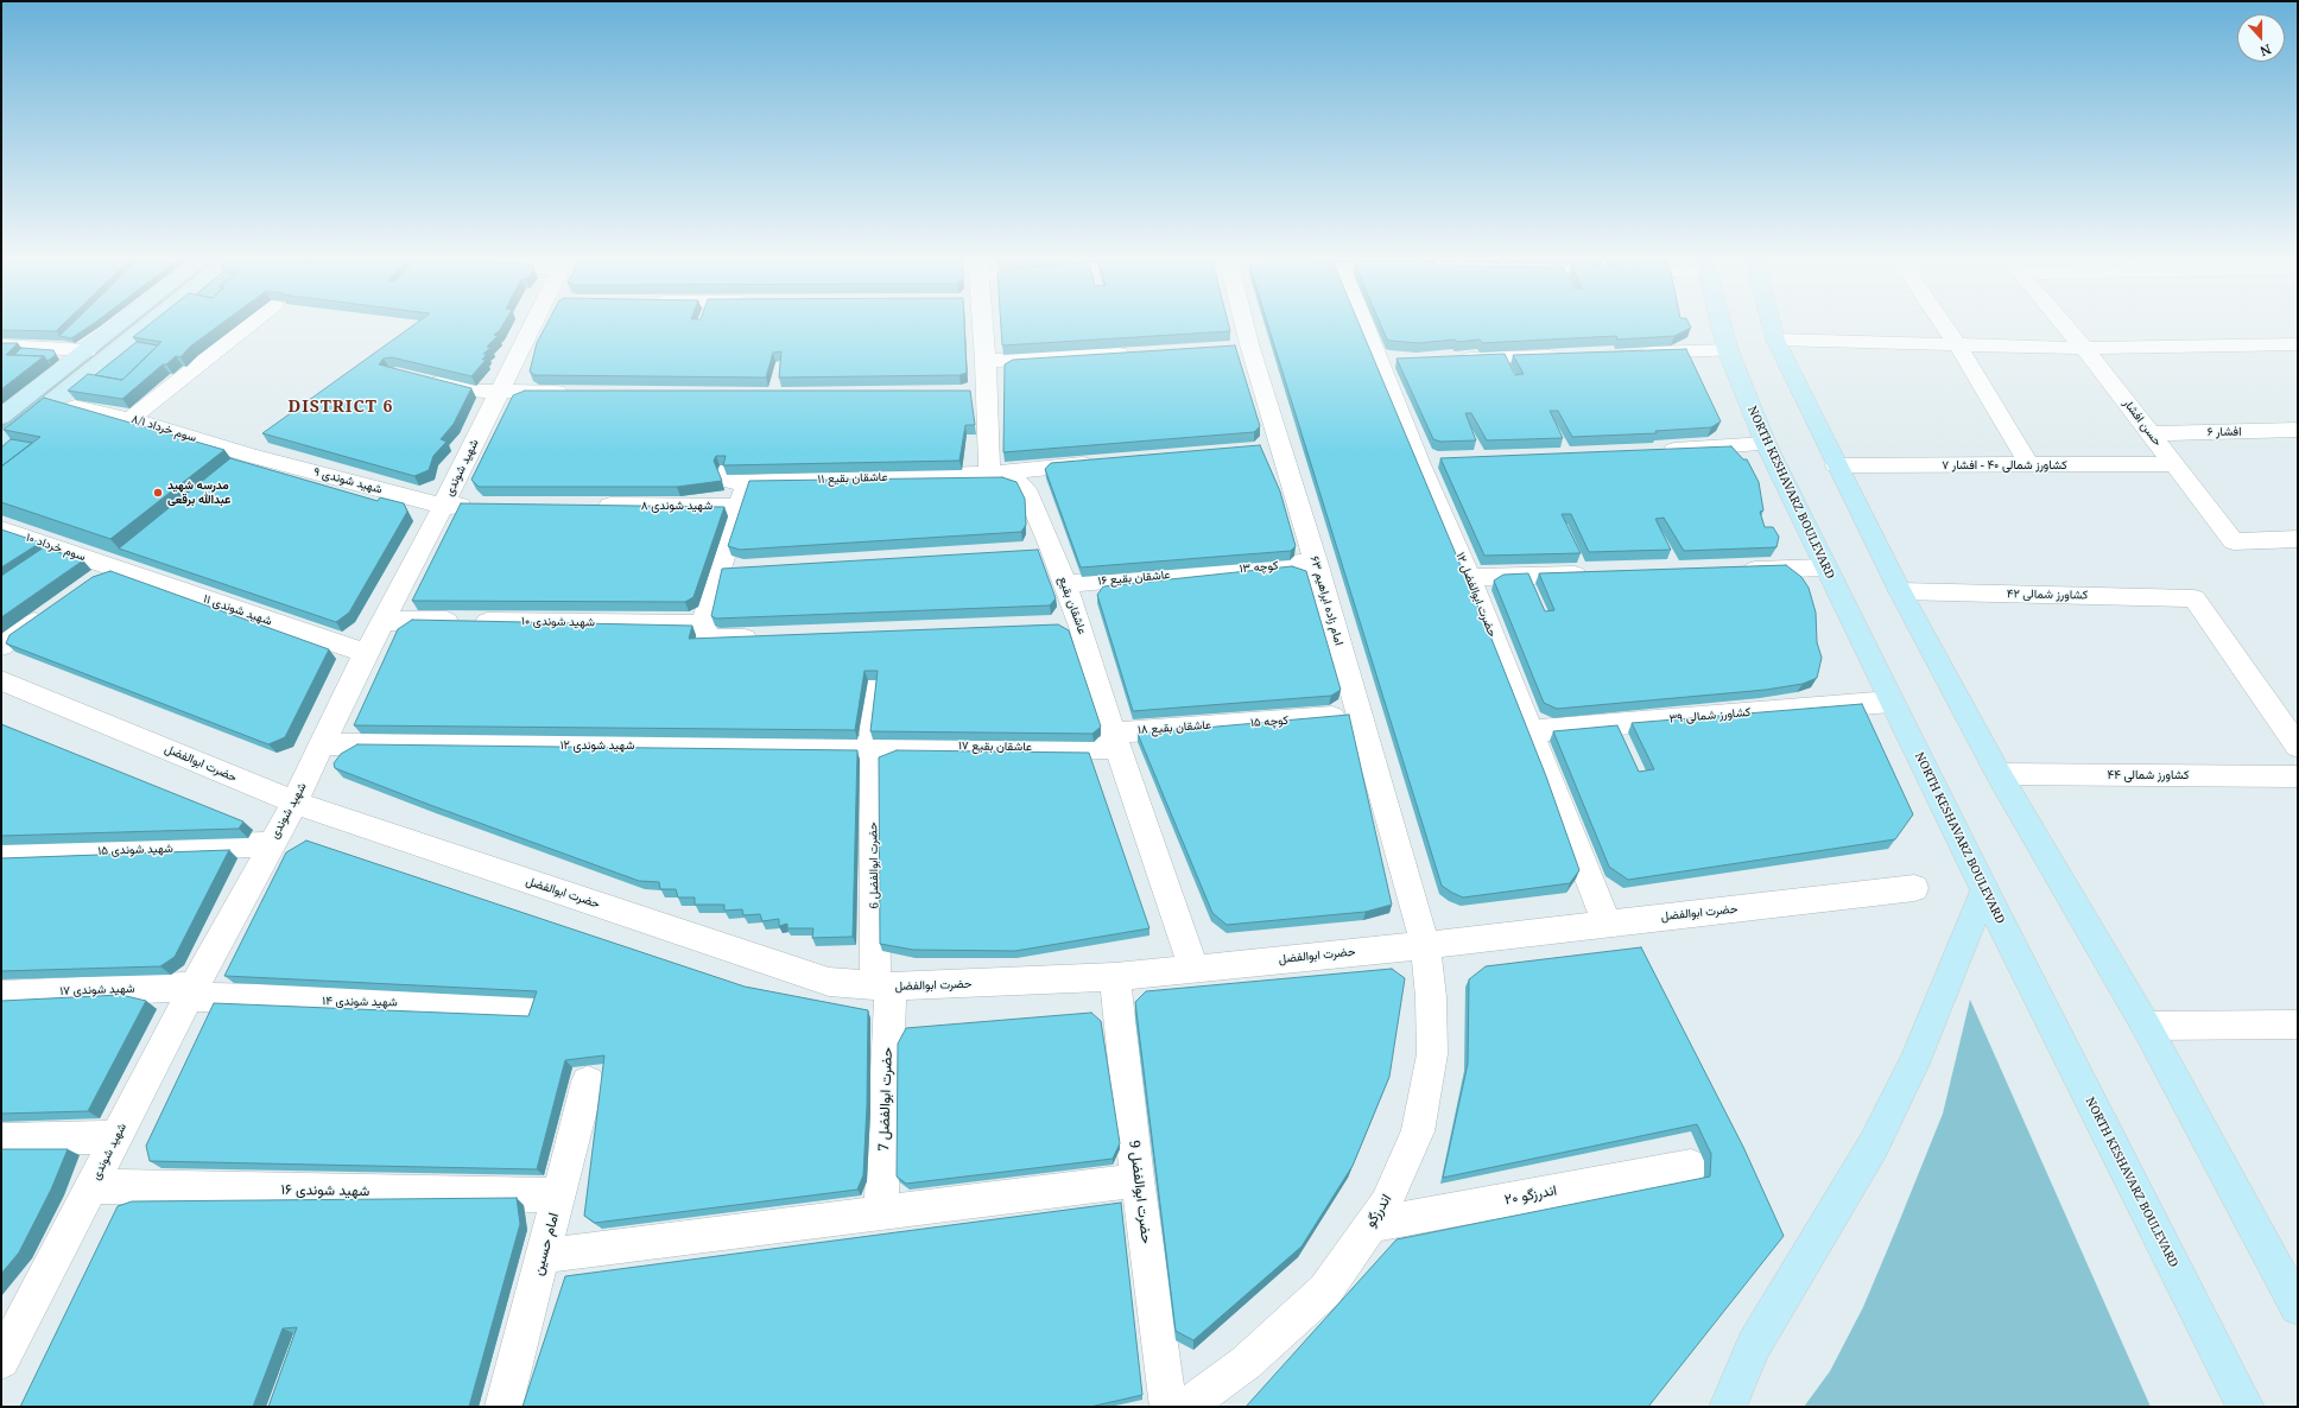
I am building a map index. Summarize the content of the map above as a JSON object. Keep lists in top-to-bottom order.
{
  "streets": {
    "main road": ["NORTH KESHAVARZ BOULEVARD"],
    "street": [
      "حسن افشار",
      "سوم خرداد ۸/۱",
      "افشار ۶",
      "کشاورز شمالی ۴۰ - افشار ۷",
      "شهید شوندی",
      "عاشقان بقیع ۱۱",
      "شهید شوندی ۹",
      "شهید شوندی ۸",
      "سوم خرداد ۱۰",
      "کوچه ۱۳",
      "عاشقان بقیع ۱۶",
      "حضرت ابوالفضل ۱۲",
      "کشاورز شمالی ۴۲",
      "امام زاده ابراهیم ۶۳",
      "عاشقان بقیع",
      "شهید شوندی ۱۱",
      "شهید شوندی ۱۰",
      "کشاورز شمالی ۳۹",
      "کوچه ۱۵",
      "عاشقان بقیع ۱۸",
      "شهید شوندی ۱۲",
      "عاشقان بقیع ۱۷",
      "حضرت ابوالفضل",
      "کشاورز شمالی ۴۴",
      "شهید شوندی ۱۵",
      "حضرت ابوالفضل 6",
      "شهید شوندی ۱۷",
      "شهید شوندی ۱۴",
      "حضرت ابوالفضل 7",
      "شهید شوندی ۱۶",
      "حضرت ابوالفضل 9",
      "اندرزگو ۲۰",
      "اندرزگو",
      "امام حسین"
    ]
  },
  "crossings": [
    ["حسن افشار", "افشار ۶"],
    ["حسن افشار", "کشاورز شمالی ۴۰ - افشار ۷"],
    ["سوم خرداد ۸/۱", "شهید شوندی ۹"],
    ["شهید شوندی", "شهید شوندی ۹"],
    ["شهید شوندی", "شهید شوندی ۱۱"],
    ["شهید شوندی", "شهید شوندی ۱۰"],
    ["شهید شوندی", "شهید شوندی ۱۲"],
    ["شهید شوندی", "حضرت ابوالفضل"],
    ["شهید شوندی", "شهید شوندی ۱۵"],
    ["شهید شوندی", "شهید شوندی ۱۷"],
    ["شهید شوندی", "شهید شوندی ۱۴"],
    ["شهید شوندی", "شهید شوندی ۱۶"],
    ["عاشقان بقیع ۱۱", "عاشقان بقیع"],
    ["NORTH KESHAVARZ BOULEVARD", "کشاورز شمالی ۳۹"],
    ["سوم خرداد ۱۰", "شهید شوندی ۱۱"],
    ["کوچه ۱۳", "عاشقان بقیع ۱۶"],
    ["کوچه ۱۳", "امام زاده ابراهیم ۶۳"],
    ["عاشقان بقیع ۱۶", "عاشقان بقیع"],
    ["حضرت ابوالفضل ۱۲", "کشاورز شمالی ۳۹"],
    ["حضرت ابوالفضل ۱۲", "حضرت ابوالفضل"],
    ["امام زاده ابراهیم ۶۳", "کوچه ۱۵"],
    ["امام زاده ابراهیم ۶۳", "حضرت ابوالفضل"],
    ["امام زاده ابراهیم ۶۳", "اندرزگو"],
    ["عاشقان بقیع", "عاشقان بقیع ۱۸"],
    ["عاشقان بقیع", "عاشقان بقیع ۱۷"],
    ["عاشقان بقیع", "حضرت ابوالفضل"],
    ["کوچه ۱۵", "عاشقان بقیع ۱۸"],
    ["عاشقان بقیع ۱۸", "عاشقان بقیع ۱۷"],
    ["شهید شوندی ۱۲", "عاشقان بقیع ۱۷"],
    ["شهید شوندی ۱۲", "حضرت ابوالفضل 6"],
    ["عاشقان بقیع ۱۷", "حضرت ابوالفضل 6"],
    ["حضرت ابوالفضل", "حضرت ابوالفضل 6"],
    ["حضرت ابوالفضل", "حضرت ابوالفضل 7"],
    ["حضرت ابوالفضل", "حضرت ابوالفضل 9"],
    ["حضرت ابوالفضل", "اندرزگو"],
    ["حضرت ابوالفضل 6", "حضرت ابوالفضل 7"],
    ["شهید شوندی ۱۷", "شهید شوندی ۱۴"],
    ["شهید شوندی ۱۶", "امام حسین"],
    ["اندرزگو ۲۰", "اندرزگو"]
  ],
  "districts": ["DISTRICT 6"],
  "places": ["مدرسه شهید عبدالله برقعی"],
  "north": "bottom"
}
